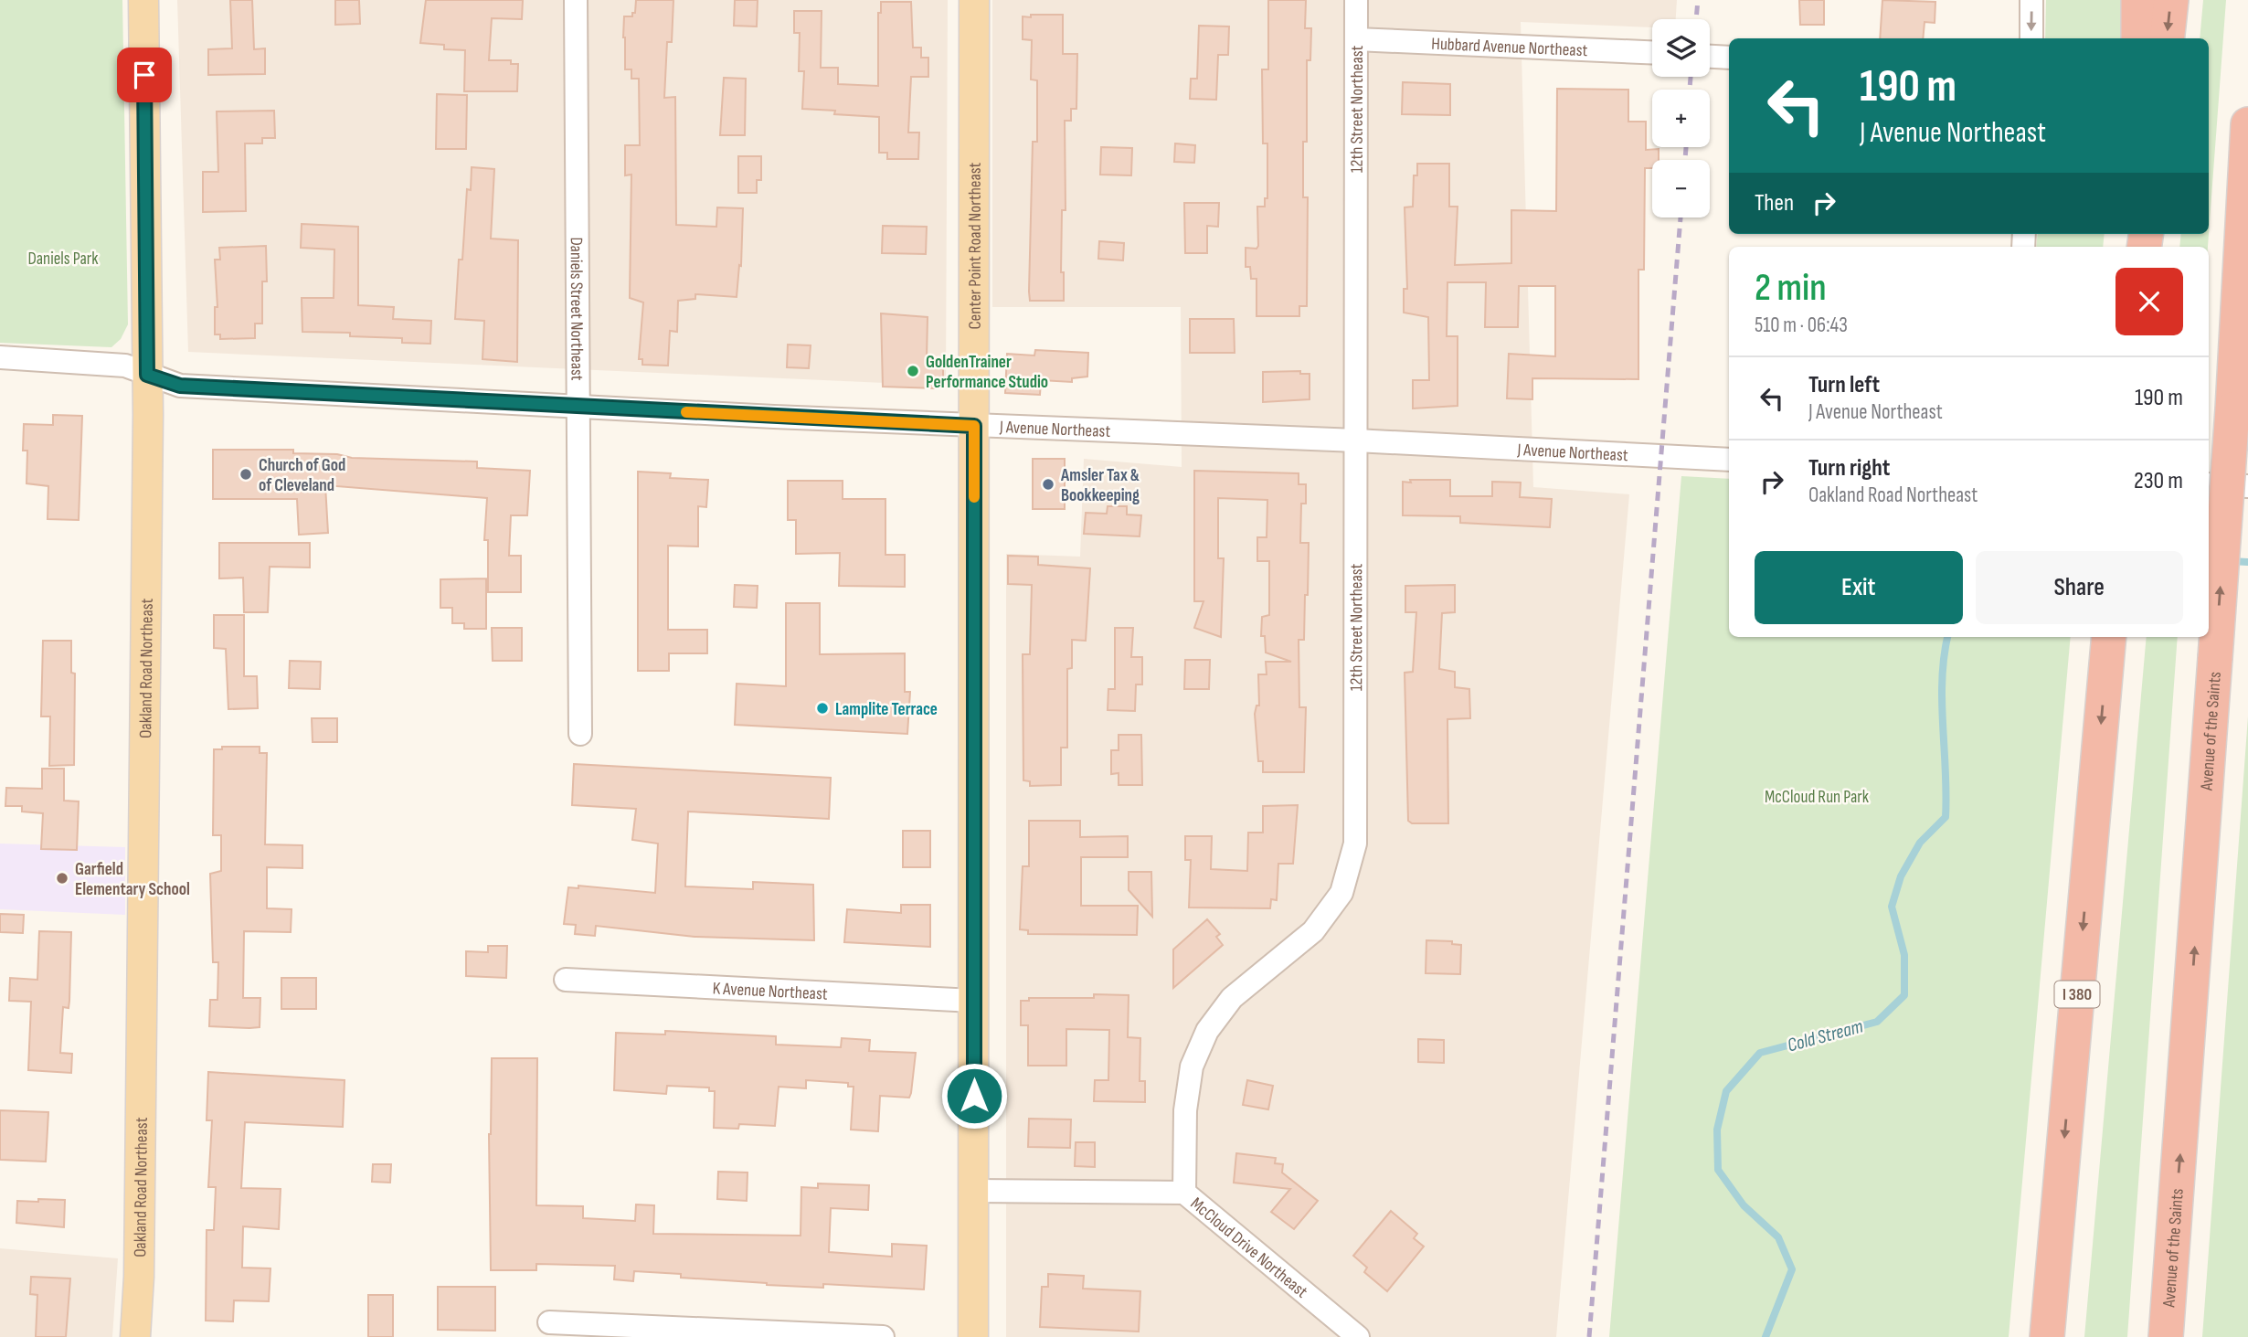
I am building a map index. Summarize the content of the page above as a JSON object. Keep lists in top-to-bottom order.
{
  "streets": {
    "highway": ["Avenue of the Saints", "I 380"],
    "main road": ["Center Point Road Northeast", "Oakland Road Northeast"],
    "street": [
      "Hubbard Avenue Northeast",
      "12th Street Northeast",
      "Daniels Street Northeast",
      "J Avenue Northeast",
      "K Avenue Northeast",
      "McCloud Drive Northeast"
    ]
  },
  "crossings": [
    ["Hubbard Avenue Northeast", "12th Street Northeast"],
    ["12th Street Northeast", "J Avenue Northeast"],
    ["12th Street Northeast", "McCloud Drive Northeast"],
    ["Center Point Road Northeast", "J Avenue Northeast"],
    ["Center Point Road Northeast", "K Avenue Northeast"],
    ["Center Point Road Northeast", "McCloud Drive Northeast"],
    ["Daniels Street Northeast", "J Avenue Northeast"],
    ["J Avenue Northeast", "Oakland Road Northeast"]
  ],
  "water": ["Cold Stream"],
  "parks": ["Daniels Park", "McCloud Run Park"],
  "places": [
    "GoldenTrainer Performance Studio",
    "Church of God of Cleveland",
    "Amsler Tax & Bookkeeping",
    "Lamplite Terrace",
    "Garfield Elementary School"
  ],
  "page": {
    "map_buttons": ["+", "−"],
    "turn": ["190 m", "J Avenue Northeast"],
    "then": "Then",
    "heading": ["2 min", "510 m · 06:43"],
    "list": [
      {
        "name": "Turn left",
        "note": "J Avenue Northeast",
        "value": "190 m"
      },
      {
        "name": "Turn right",
        "note": "Oakland Road Northeast",
        "value": "230 m"
      }
    ],
    "buttons": ["Exit", "Share"]
  }
}
